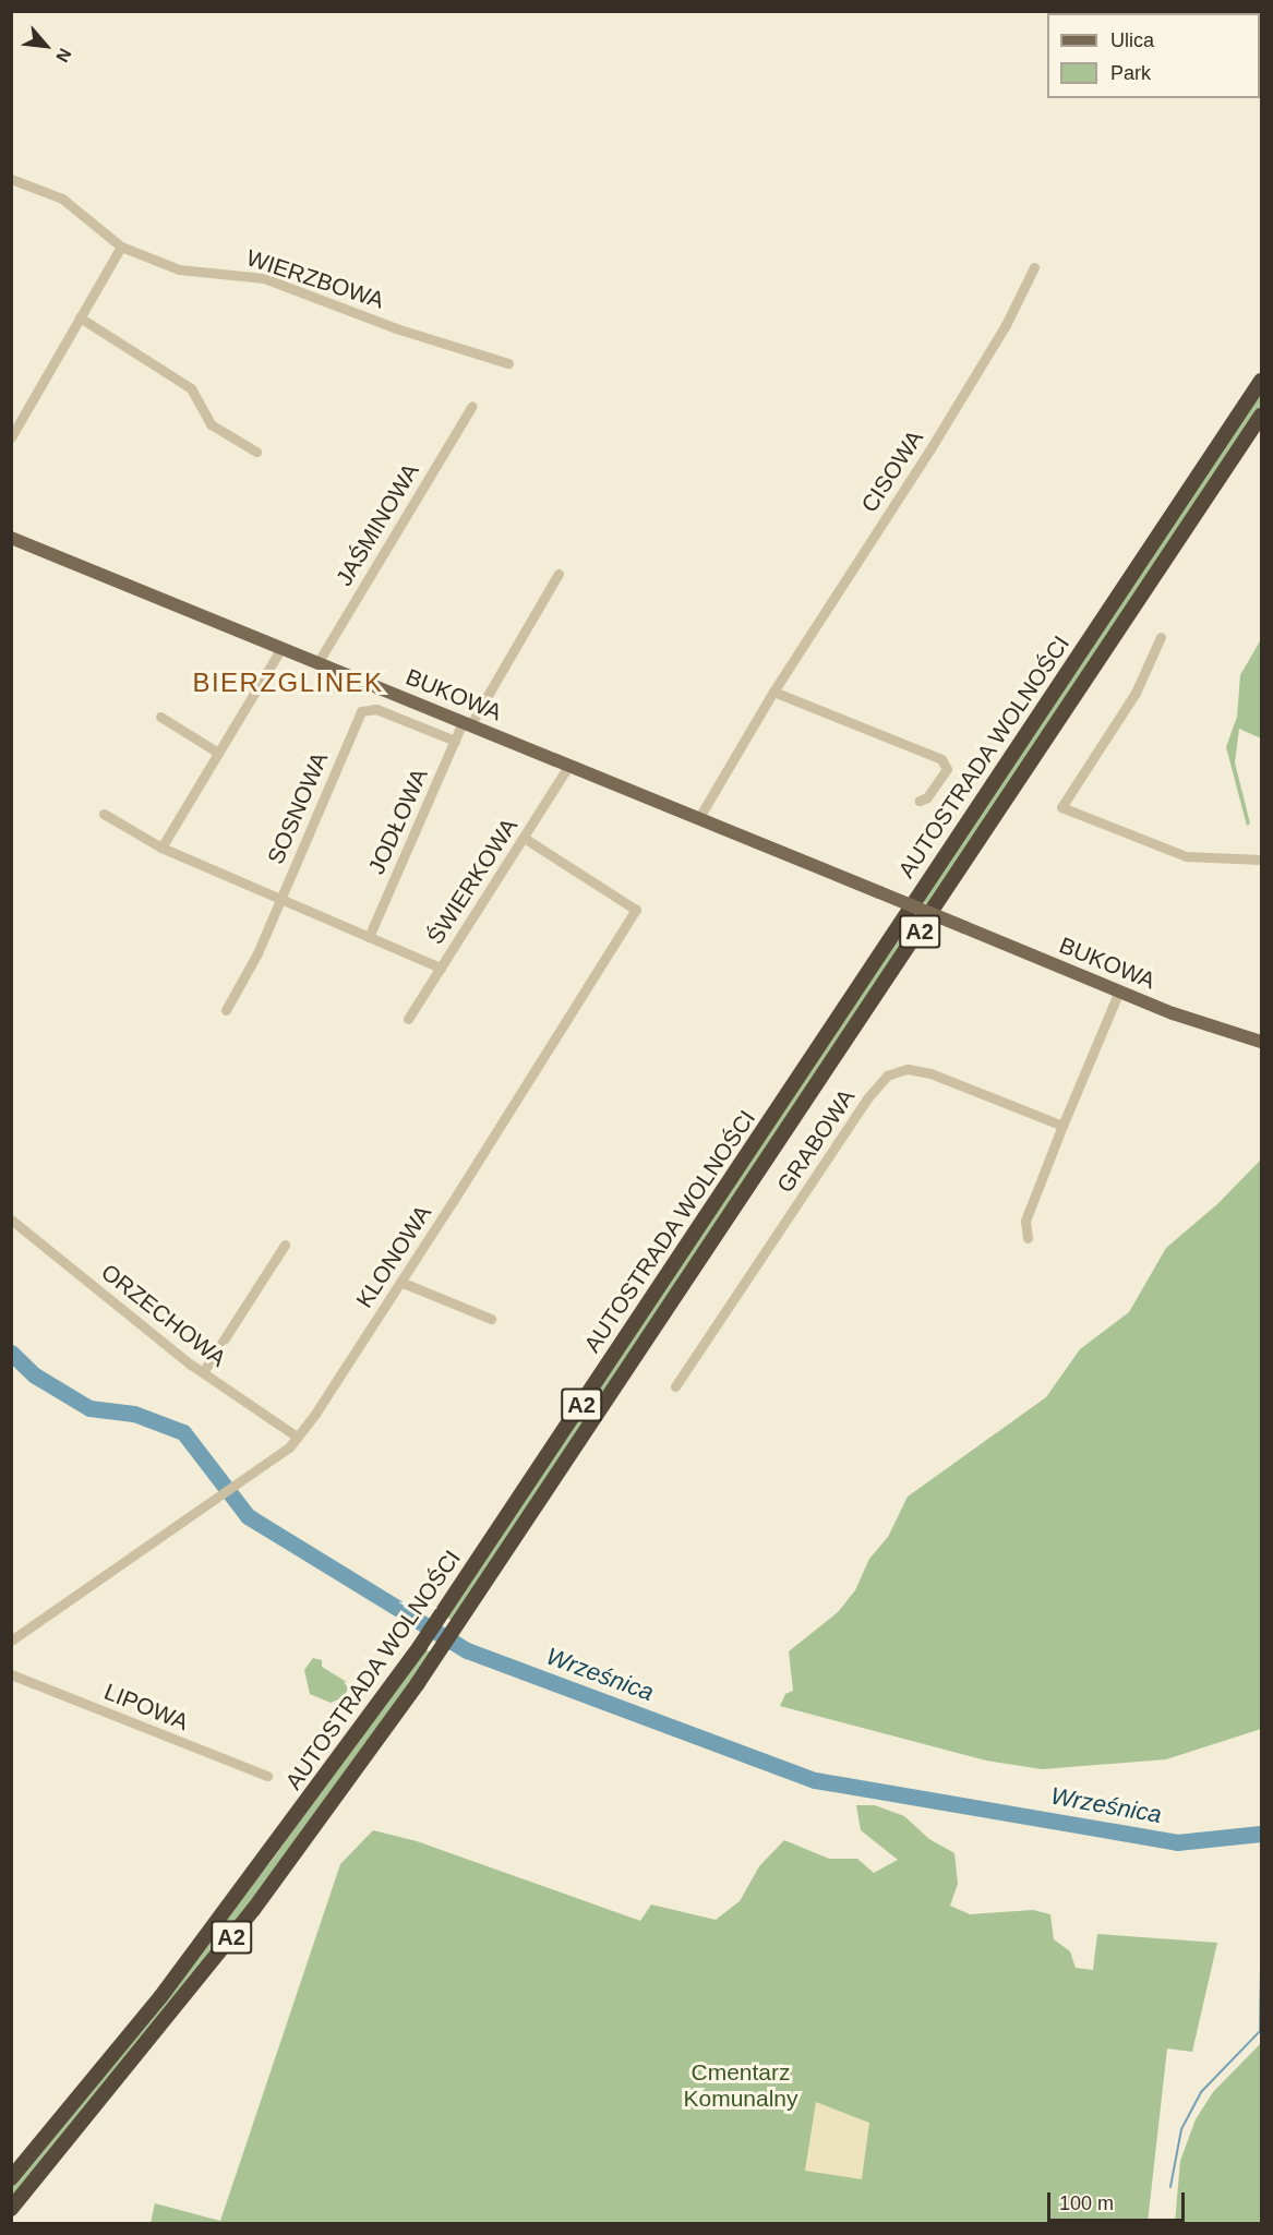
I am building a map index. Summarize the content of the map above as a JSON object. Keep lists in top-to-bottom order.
{
  "streets": {
    "highway": ["AUTOSTRADA WOLNOŚCI", "A2"],
    "main road": ["BUKOWA"],
    "street": [
      "WIERZBOWA",
      "CISOWA",
      "JAŚMINOWA",
      "SOSNOWA",
      "JODŁOWA",
      "ŚWIERKOWA",
      "GRABOWA",
      "KLONOWA",
      "ORZECHOWA",
      "LIPOWA"
    ]
  },
  "crossings": [
    ["CISOWA", "BUKOWA"],
    ["JAŚMINOWA", "BUKOWA"],
    ["BUKOWA", "JODŁOWA"],
    ["BUKOWA", "ŚWIERKOWA"],
    ["SOSNOWA", "JODŁOWA"],
    ["ŚWIERKOWA", "KLONOWA"],
    ["KLONOWA", "ORZECHOWA"]
  ],
  "districts": ["BIERZGLINEK"],
  "water": ["Wrześnica"],
  "parks": ["Cmentarz Komunalny"],
  "legend": ["Ulica", "Park"],
  "scale_bar": "100 m",
  "north": "bottom right"
}
